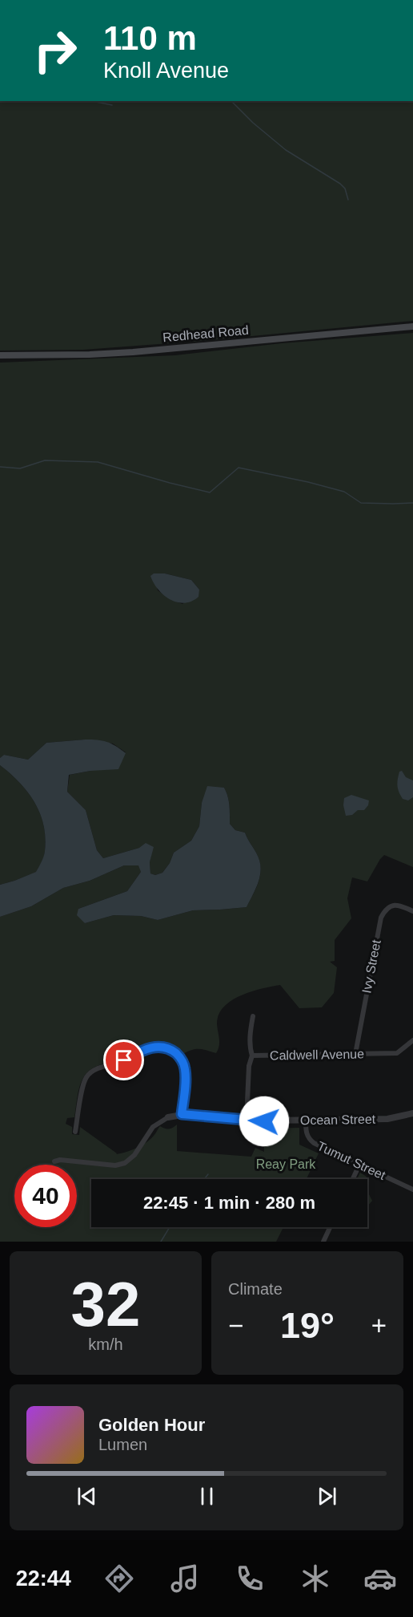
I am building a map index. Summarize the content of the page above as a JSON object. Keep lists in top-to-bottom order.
{
  "streets": {
    "main road": ["Redhead Road"],
    "street": [
      "Ivy Street",
      "Caldwell Avenue",
      "Ocean Street",
      "Tumut Street"
    ]
  },
  "crossings": [
    ["Ivy Street", "Caldwell Avenue"],
    ["Caldwell Avenue", "Ocean Street"],
    ["Ocean Street", "Tumut Street"]
  ],
  "parks": ["Reay Park"],
  "page": {
    "turn": ["110 m", "Knoll Avenue"],
    "limit": "40",
    "trip": "22:45 · 1 min · 280 m",
    "tile": [
      ["32", "km/h"],
      "Climate"
    ],
    "heat": ["−", "19°", "+"],
    "song": ["Golden Hour", "Lumen"],
    "tabs": "22:44"
  }
}
